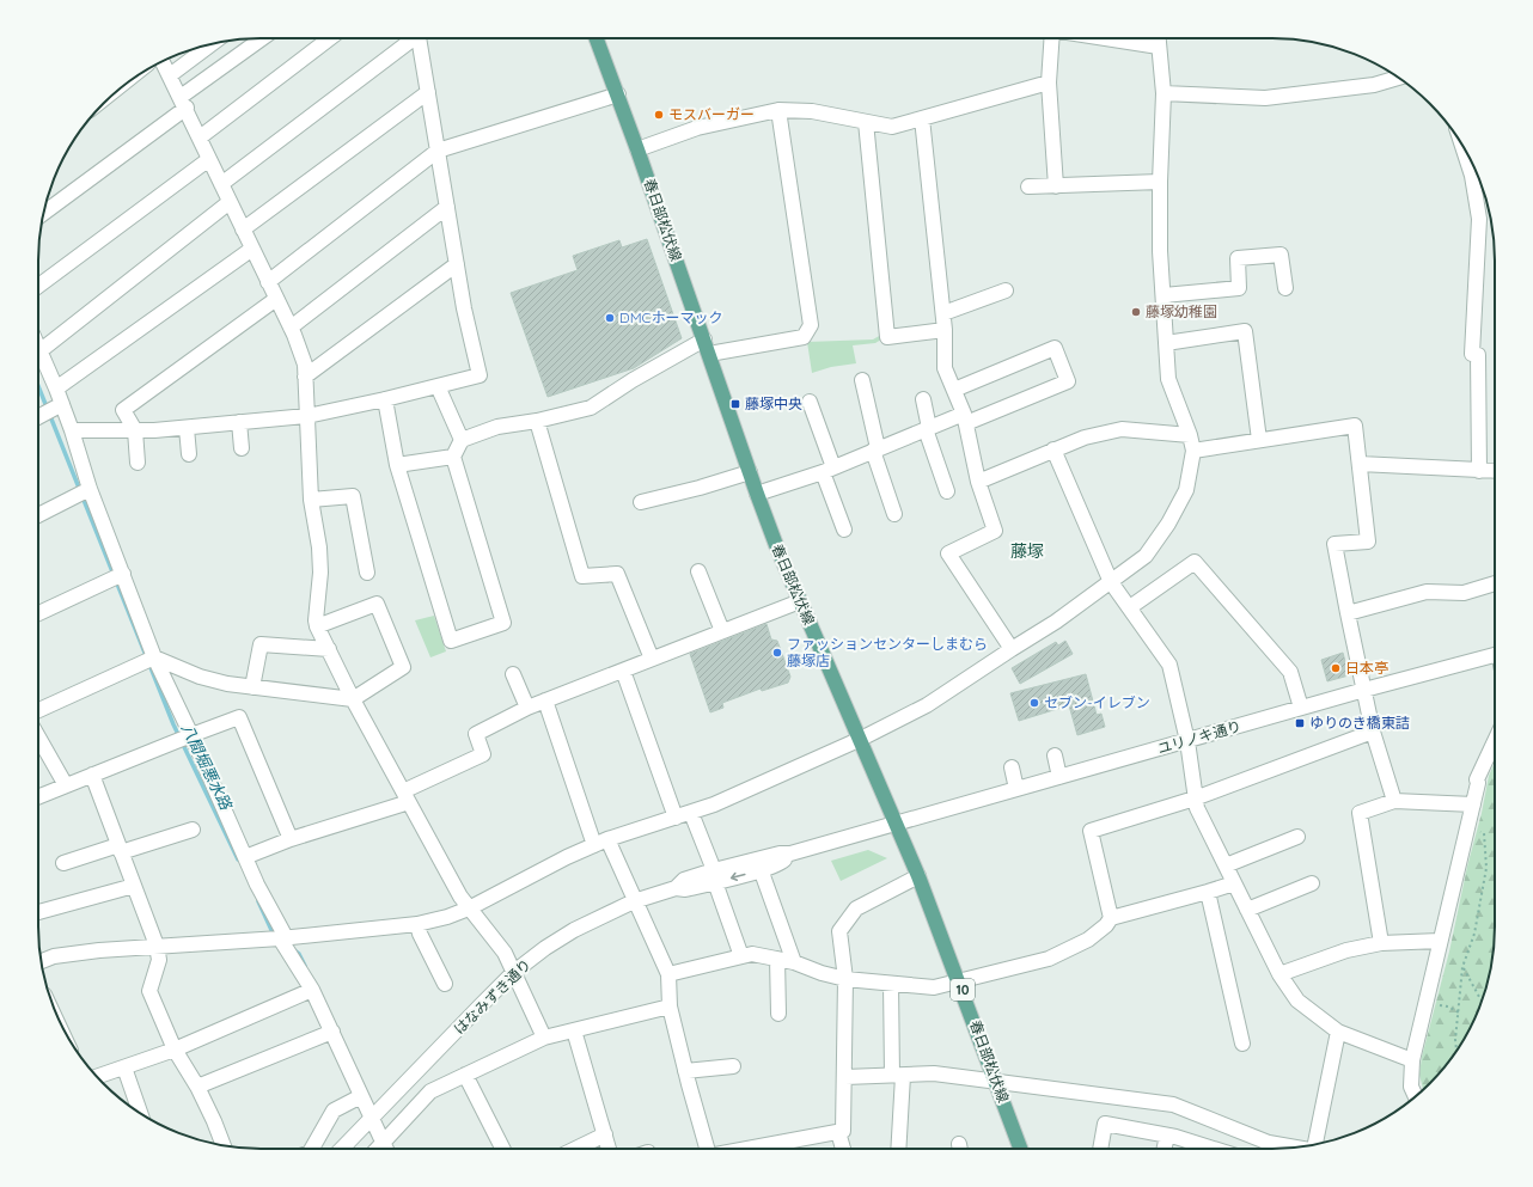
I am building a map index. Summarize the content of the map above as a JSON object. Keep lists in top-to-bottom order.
{
  "streets": {
    "main road": ["春日部松伏線", "10"],
    "street": ["ユリノキ通り", "はなみずき通り"]
  },
  "crossings": [
    ["春日部松伏線", "ユリノキ通り"],
    ["春日部松伏線", "はなみずき通り"],
    ["ユリノキ通り", "はなみずき通り"]
  ],
  "districts": ["藤塚"],
  "water": ["八間堀悪水路"],
  "places": {
    "other": [
      "モスバーガー",
      "藤塚幼稚園",
      "DMCホーマック",
      "ファッションセンターしまむら 藤塚店",
      "日本亭",
      "セブン-イレブン"
    ],
    "transit": ["藤塚中央", "ゆりのき橋東詰"]
  }
}
